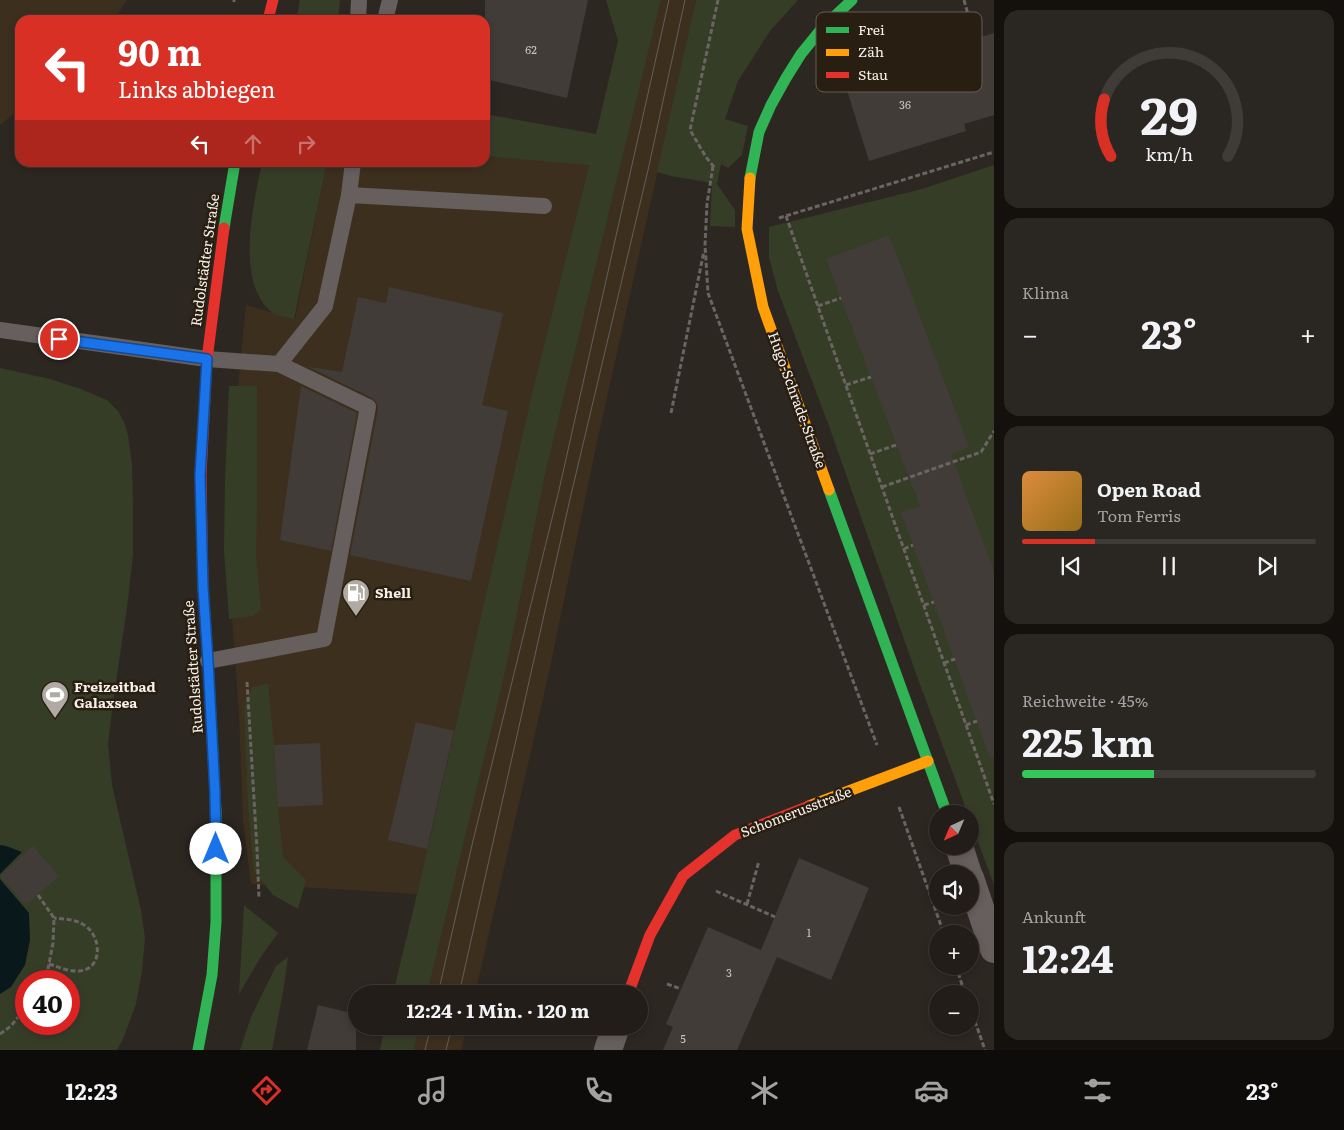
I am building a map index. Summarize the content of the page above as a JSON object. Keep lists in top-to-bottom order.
{
  "streets": {
    "street": ["Rudolstädter Straße", "Hugo-Schrade-Straße", "Schomerusstraße"]
  },
  "crossings": [
    ["Hugo-Schrade-Straße", "Schomerusstraße"]
  ],
  "places": {
    "fuel station": ["Shell"],
    "sports": ["Freizeitbad Galaxsea"]
  },
  "house_numbers": [
    "62",
    "36",
    "1",
    "3",
    "5"
  ],
  "legend": ["Frei", "Zäh", "Stau"],
  "north": "bottom left",
  "page": {
    "turn": ["90 m", "Links abbiegen"],
    "tile": [
      "Klima",
      ["Reichweite · 45%", "225 km"],
      ["Ankunft", "12:24"]
    ],
    "heat": ["−", "23°", "+"],
    "song": ["Open Road", "Tom Ferris"],
    "map_buttons": ["+", "−"],
    "limit": "40",
    "trip": "12:24 · 1 Min. · 120 m",
    "tabs": ["12:23", "23°"],
    "gauge": ["29", "km/h"]
  }
}
